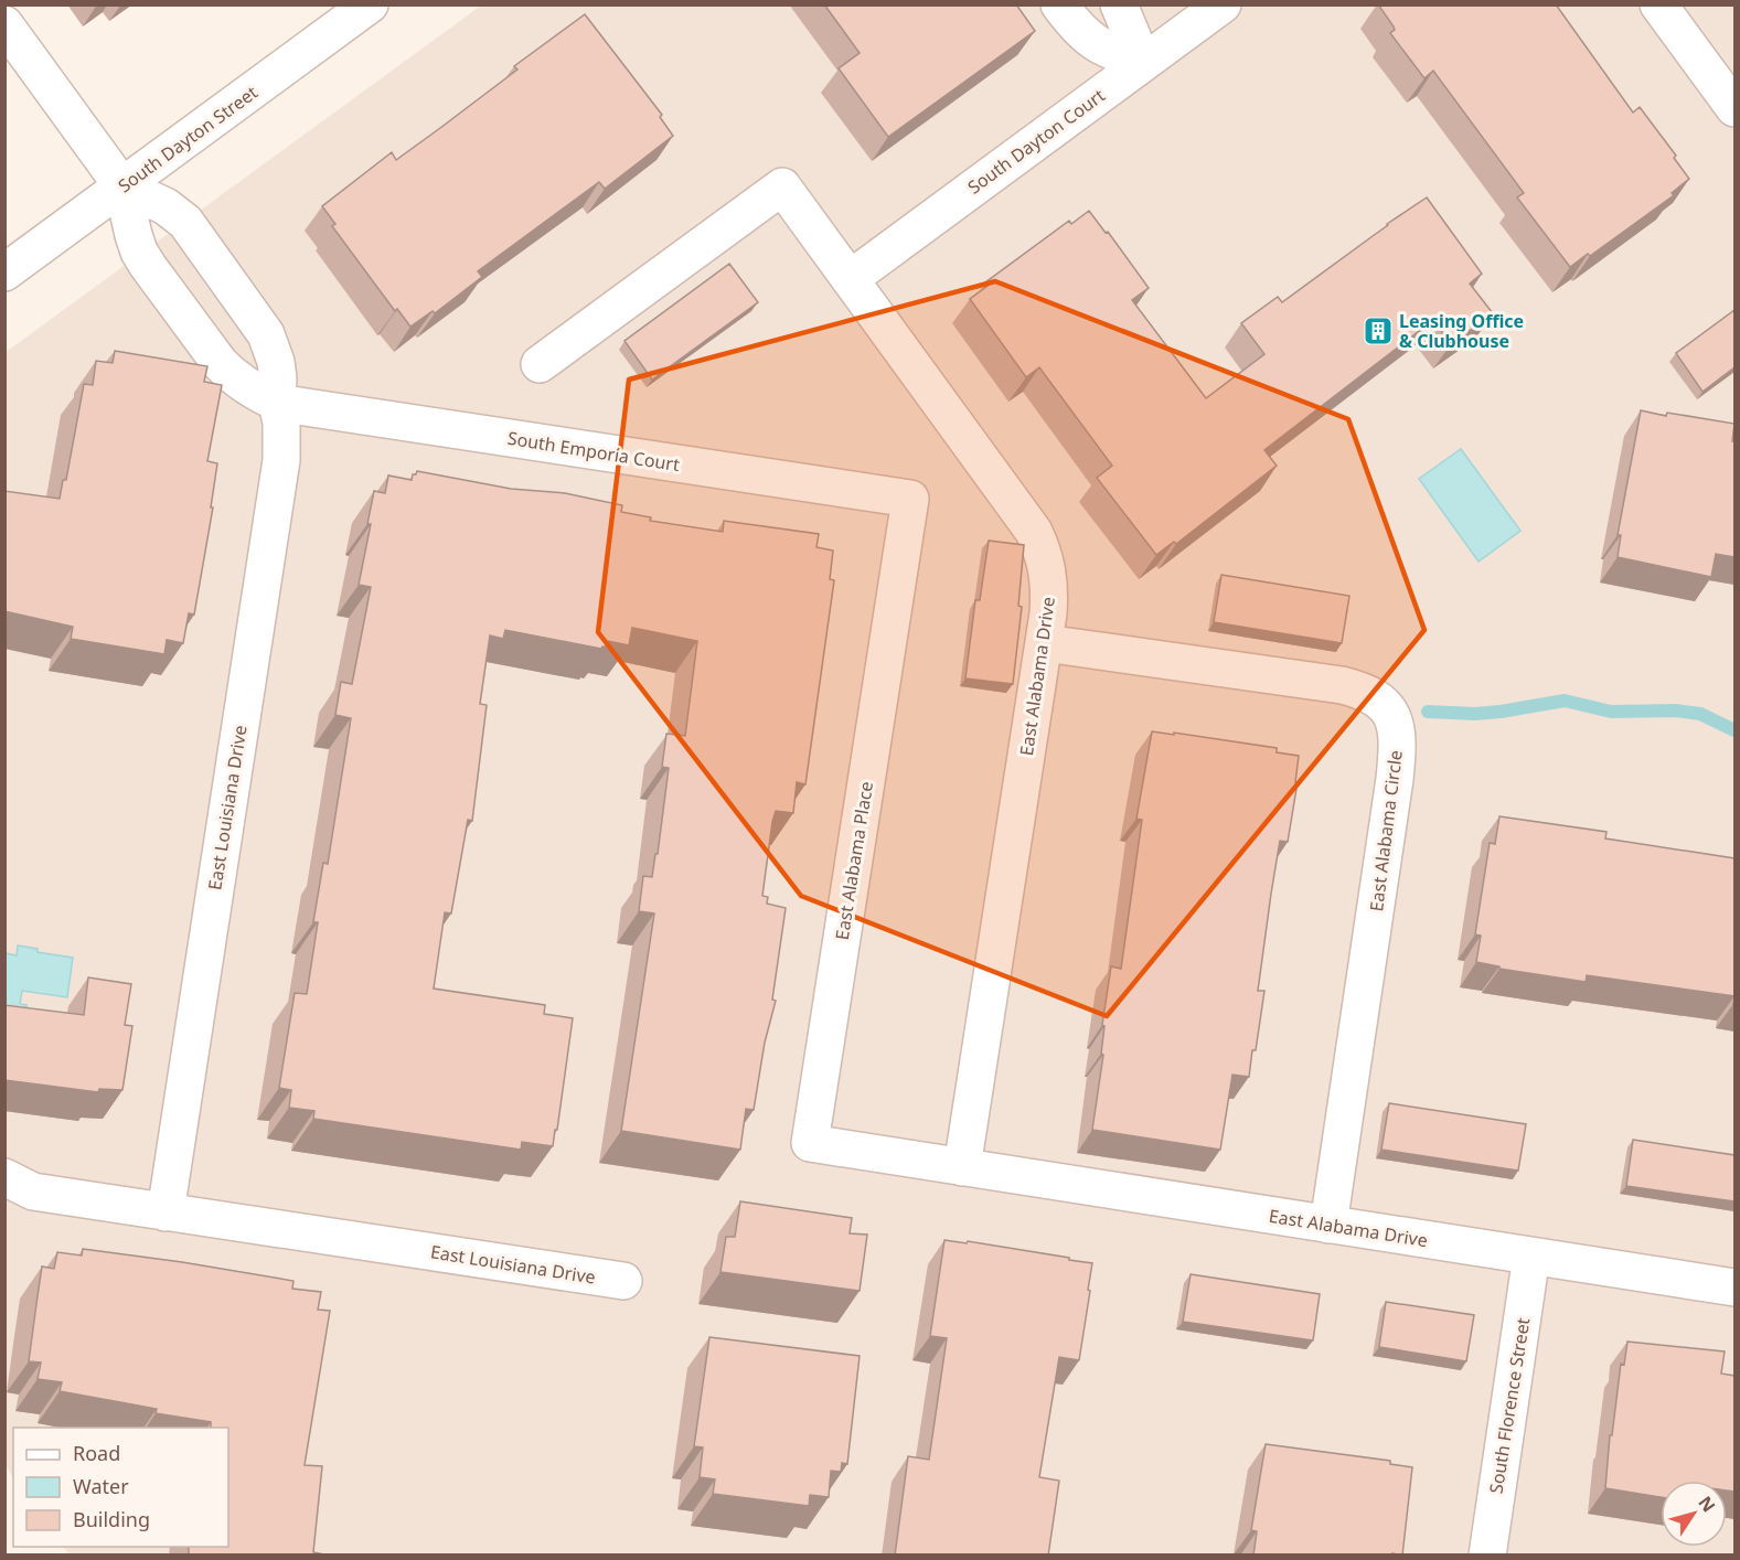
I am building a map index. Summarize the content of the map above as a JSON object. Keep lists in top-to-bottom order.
{
  "streets": {
    "street": [
      "South Dayton Street",
      "South Dayton Court",
      "South Emporia Court",
      "East Alabama Drive",
      "East Louisiana Drive",
      "East Alabama Circle",
      "East Alabama Place",
      "South Florence Street"
    ]
  },
  "crossings": [
    ["South Dayton Street", "South Emporia Court"],
    ["South Dayton Street", "East Louisiana Drive"],
    ["South Dayton Court", "East Alabama Drive"],
    ["South Emporia Court", "East Louisiana Drive"],
    ["South Emporia Court", "East Alabama Place"],
    ["East Alabama Drive", "East Alabama Circle"],
    ["East Alabama Drive", "East Alabama Place"],
    ["East Alabama Drive", "South Florence Street"]
  ],
  "places": {
    "building": ["Leasing Office & Clubhouse"]
  },
  "legend": ["Road", "Water", "Building"],
  "north": "top right"
}
